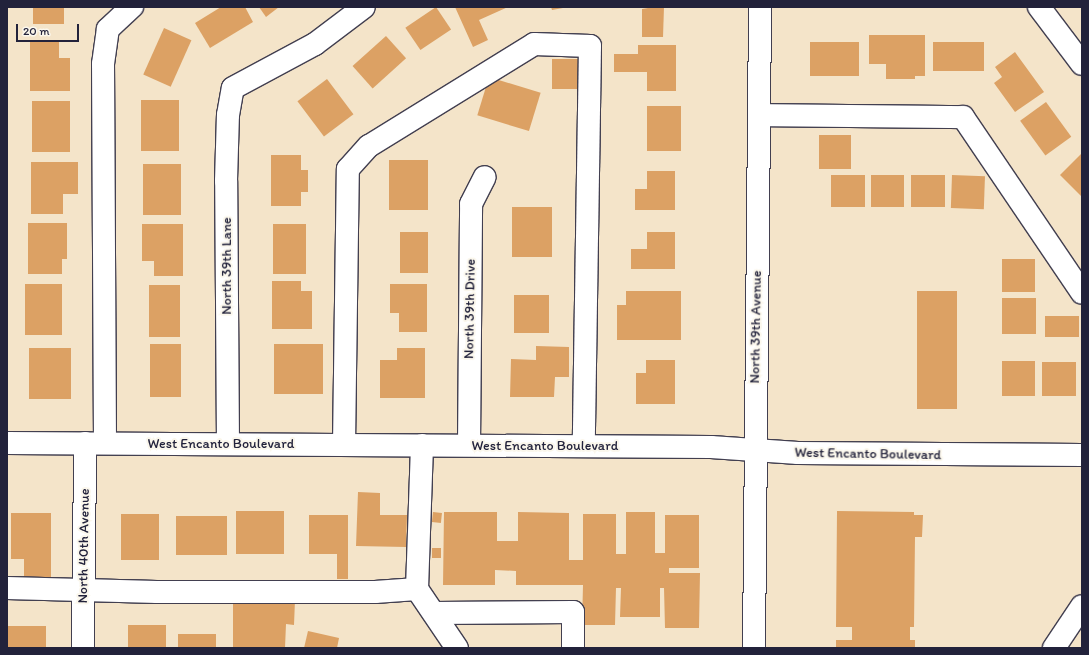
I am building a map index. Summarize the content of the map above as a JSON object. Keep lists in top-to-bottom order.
{
  "streets": {
    "street": [
      "North 39th Lane",
      "North 39th Drive",
      "North 39th Avenue",
      "West Encanto Boulevard",
      "North 40th Avenue"
    ]
  },
  "crossings": [
    ["North 39th Lane", "West Encanto Boulevard"],
    ["North 39th Drive", "West Encanto Boulevard"],
    ["North 39th Avenue", "West Encanto Boulevard"],
    ["West Encanto Boulevard", "North 40th Avenue"]
  ],
  "scale_bar": "20 m"
}
